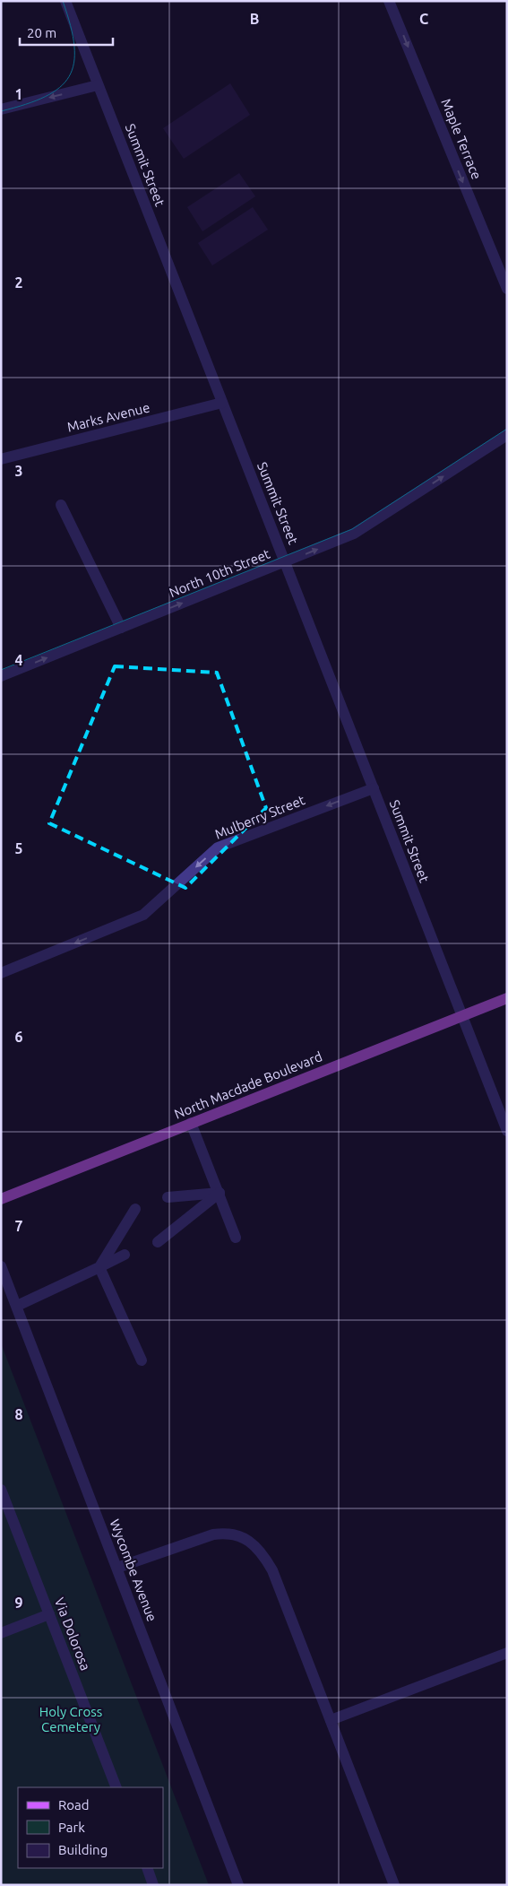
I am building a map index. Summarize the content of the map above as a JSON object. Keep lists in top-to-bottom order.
{
  "streets": {
    "main road": ["North Macdade Boulevard"],
    "street": [
      "Maple Terrace",
      "Summit Street",
      "Marks Avenue",
      "North 10th Street",
      "Mulberry Street",
      "Wycombe Avenue",
      "Via Dolorosa"
    ]
  },
  "crossings": [
    ["Summit Street", "Marks Avenue"],
    ["Summit Street", "North 10th Street"],
    ["Summit Street", "Mulberry Street"],
    ["Summit Street", "North Macdade Boulevard"]
  ],
  "one_way": ["Maple Terrace", "North 10th Street", "Mulberry Street"],
  "parks": ["Holy Cross Cemetery"],
  "legend": ["Road", "Park", "Building"],
  "scale_bar": "20 m",
  "grid": {
    "columns": ["B", "C"],
    "rows": [
      "1",
      "2",
      "3",
      "4",
      "5",
      "6",
      "7",
      "8",
      "9"
    ]
  }
}
